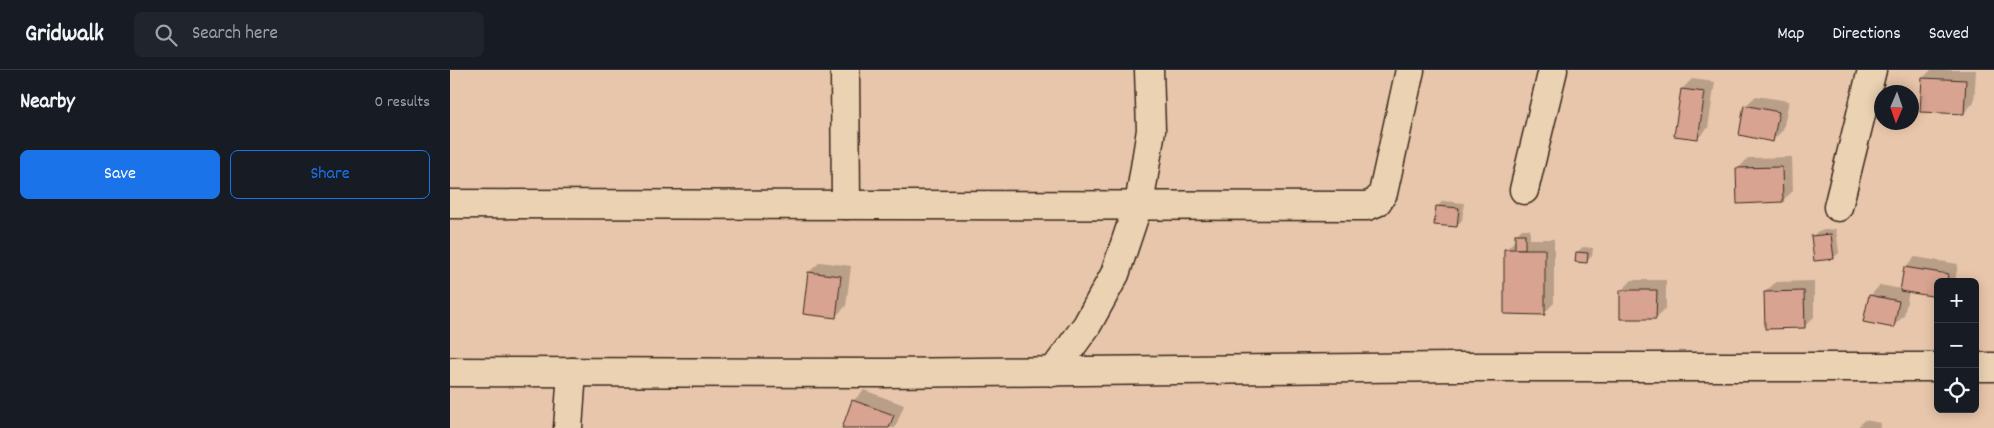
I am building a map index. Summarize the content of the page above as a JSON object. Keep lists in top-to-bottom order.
{
  "north": "bottom",
  "page": {
    "header": "Gridwalk",
    "search": "Search here",
    "nav": ["Map", "Directions", "Saved"],
    "heading": ["Nearby", "0 results"],
    "buttons": ["Save", "Share"],
    "map_buttons": ["+", "−"]
  }
}
